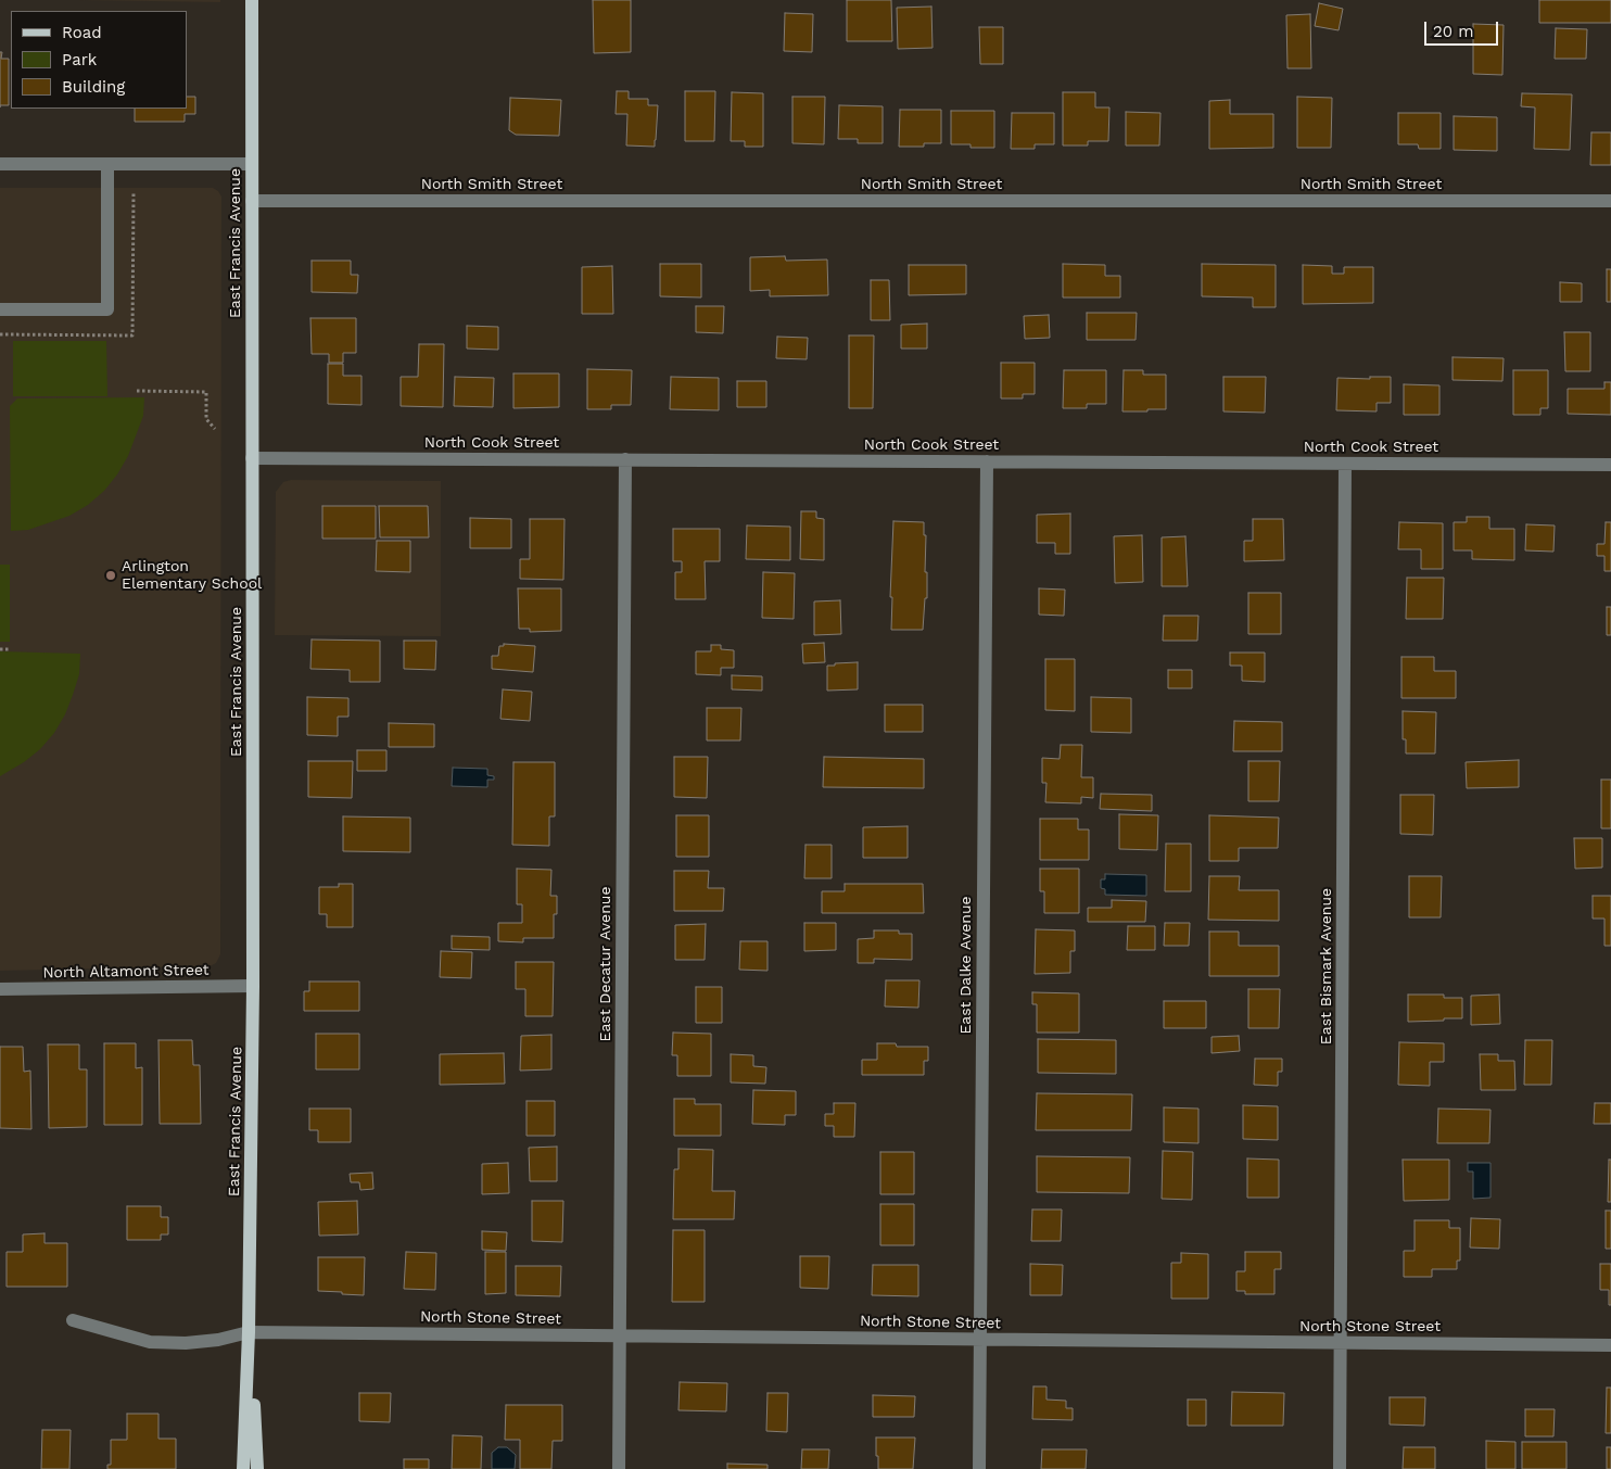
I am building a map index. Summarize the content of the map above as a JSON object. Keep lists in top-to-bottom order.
{
  "streets": {
    "main road": ["East Francis Avenue"],
    "street": [
      "North Smith Street",
      "North Cook Street",
      "East Decatur Avenue",
      "East Dalke Avenue",
      "East Bismark Avenue",
      "North Altamont Street",
      "North Stone Street"
    ]
  },
  "crossings": [
    ["North Smith Street", "East Francis Avenue"],
    ["East Francis Avenue", "North Cook Street"],
    ["East Francis Avenue", "North Altamont Street"],
    ["East Francis Avenue", "North Stone Street"],
    ["North Cook Street", "East Decatur Avenue"],
    ["North Cook Street", "East Dalke Avenue"],
    ["North Cook Street", "East Bismark Avenue"],
    ["East Decatur Avenue", "North Stone Street"],
    ["East Dalke Avenue", "North Stone Street"],
    ["East Bismark Avenue", "North Stone Street"]
  ],
  "places": ["Arlington Elementary School"],
  "legend": ["Road", "Park", "Building"],
  "scale_bar": "20 m"
}
